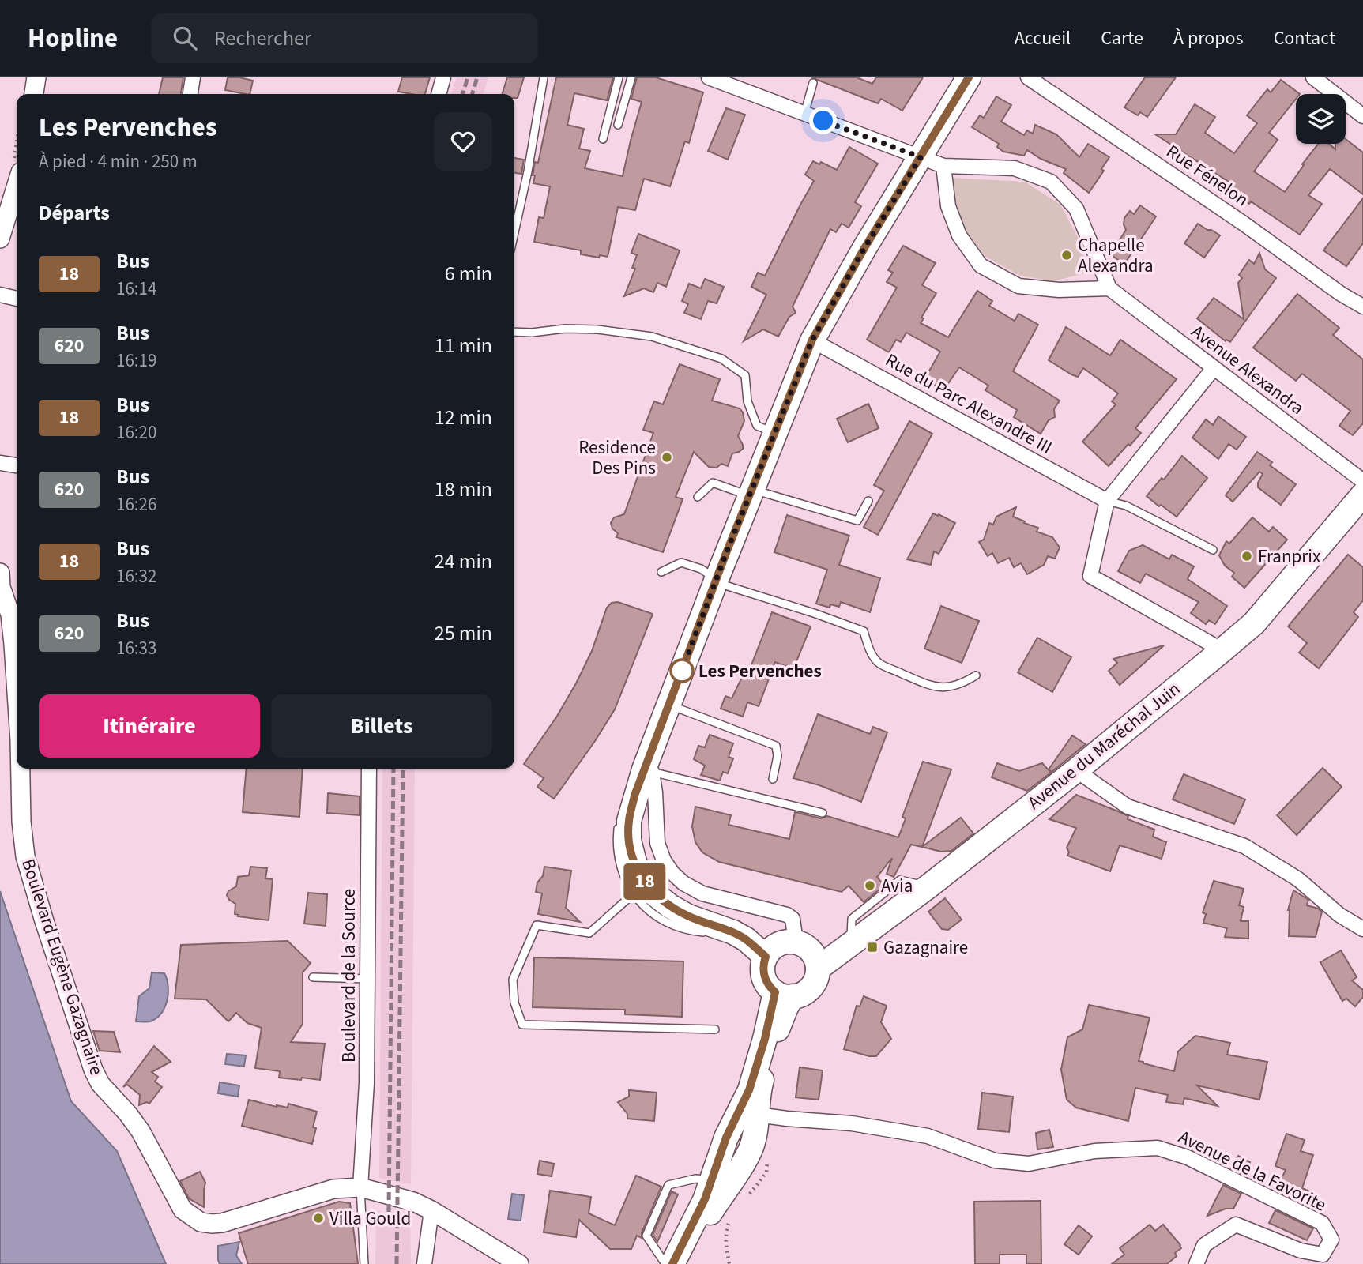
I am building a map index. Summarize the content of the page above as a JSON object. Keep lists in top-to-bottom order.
{
  "streets": {
    "main road": ["Avenue du Maréchal Juin"],
    "street": [
      "Rue Fénelon",
      "Avenue Alexandra",
      "Rue du Parc Alexandre III",
      "Boulevard Eugène Gazagnaire",
      "Boulevard de la Source",
      "Avenue de la Favorite"
    ]
  },
  "crossings": [
    ["Avenue Alexandra", "Avenue du Maréchal Juin"],
    ["Boulevard Eugène Gazagnaire", "Boulevard de la Source"]
  ],
  "places": {
    "other": [
      "Chapelle Alexandra",
      "Residence Des Pins",
      "Franprix",
      "Les Pervenches",
      "Avia",
      "Villa Gould"
    ],
    "transit": ["Gazagnaire"]
  },
  "lines": ["bus line 18"],
  "page": {
    "header": "Hopline",
    "search": "Rechercher",
    "nav": [
      "Accueil",
      "Carte",
      "À propos",
      "Contact"
    ],
    "on_map": "18",
    "heading": [
      ["Les Pervenches", "À pied · 4 min · 250 m"],
      "Départs"
    ],
    "list": [
      {
        "mark": "18",
        "name": "Bus",
        "note": "16:14",
        "value": "6 min"
      },
      {
        "mark": "620",
        "name": "Bus",
        "note": "16:19",
        "value": "11 min"
      },
      {
        "mark": "18",
        "name": "Bus",
        "note": "16:20",
        "value": "12 min"
      },
      {
        "mark": "620",
        "name": "Bus",
        "note": "16:26",
        "value": "18 min"
      },
      {
        "mark": "18",
        "name": "Bus",
        "note": "16:32",
        "value": "24 min"
      },
      {
        "mark": "620",
        "name": "Bus",
        "note": "16:33",
        "value": "25 min"
      }
    ],
    "buttons": ["Itinéraire", "Billets"]
  }
}
